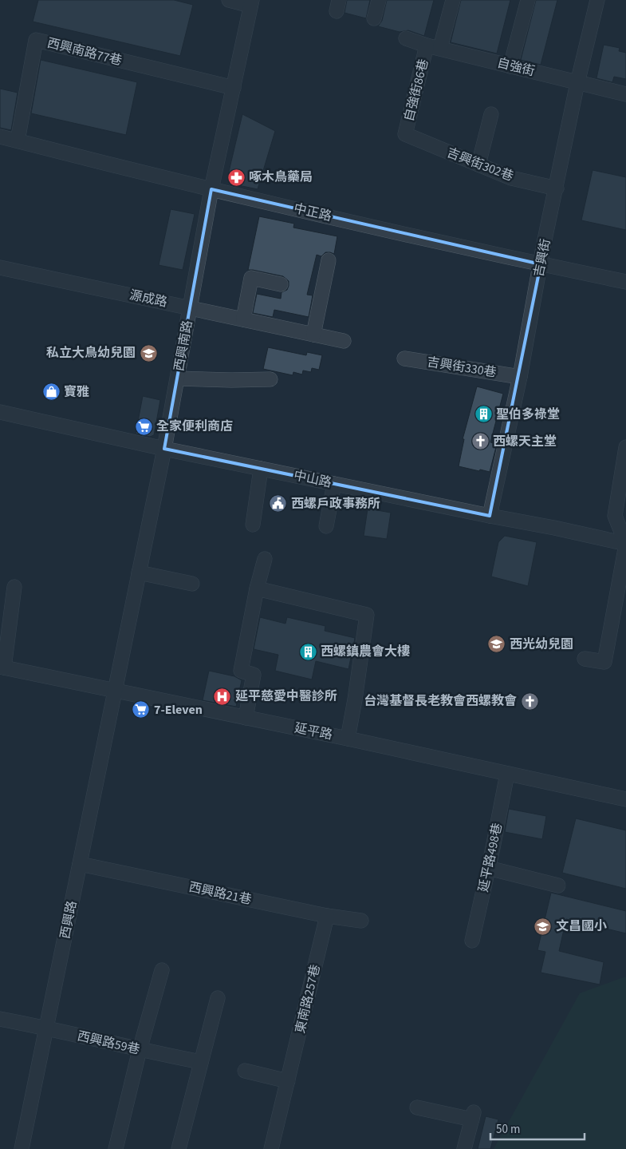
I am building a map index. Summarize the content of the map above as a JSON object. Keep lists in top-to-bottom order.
{
  "streets": {
    "street": [
      "西興南路77巷",
      "自強街",
      "自強街86巷",
      "吉興街302巷",
      "中正路",
      "吉興街",
      "源成路",
      "西興南路",
      "吉興街330巷",
      "中山路",
      "延平路",
      "延平路498巷",
      "西興路21巷",
      "西興路",
      "東南路257巷",
      "西興路59巷"
    ]
  },
  "crossings": [
    ["西興南路77巷", "中正路"],
    ["西興南路77巷", "西興南路"],
    ["自強街", "自強街86巷"],
    ["自強街", "吉興街"],
    ["自強街86巷", "吉興街302巷"],
    ["吉興街302巷", "吉興街"],
    ["中正路", "吉興街"],
    ["中正路", "西興南路"],
    ["吉興街", "吉興街330巷"],
    ["吉興街", "中山路"],
    ["源成路", "西興南路"],
    ["西興南路", "中山路"],
    ["西興南路", "延平路"],
    ["西興南路", "西興路"],
    ["延平路", "延平路498巷"],
    ["延平路", "西興路"],
    ["西興路21巷", "西興路"],
    ["西興路21巷", "東南路257巷"],
    ["西興路", "西興路59巷"]
  ],
  "places": {
    "pharmacy": ["啄木鳥藥局"],
    "school or university": ["私立大鳥幼兒園", "西光幼兒園", "文昌國小"],
    "shop": ["寶雅"],
    "building": ["聖伯多祿堂", "西螺鎮農會大樓"],
    "supermarket": ["全家便利商店", "7-Eleven"],
    "church": ["西螺天主堂", "台灣基督長老教會西螺教會"],
    "public building": ["西螺戶政事務所"],
    "hospital": ["延平慈愛中醫診所"]
  },
  "scale_bar": "50 m"
}
